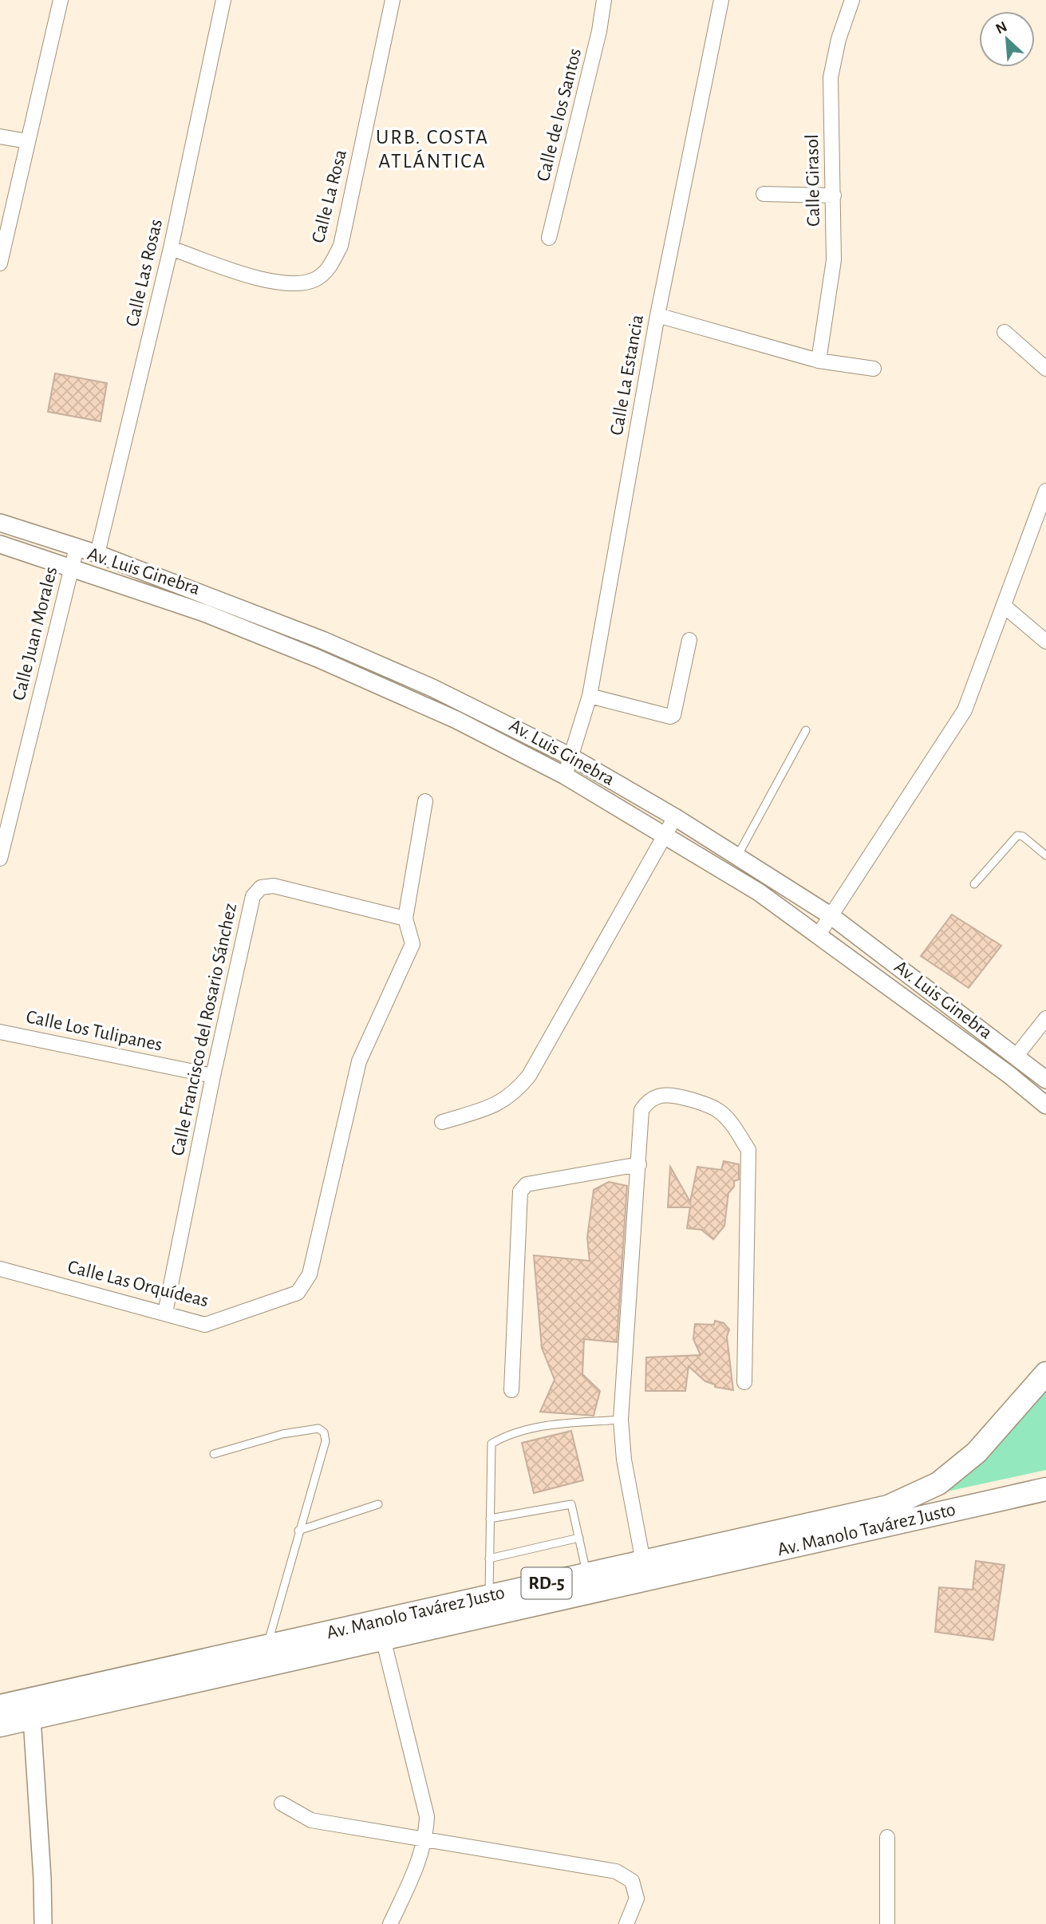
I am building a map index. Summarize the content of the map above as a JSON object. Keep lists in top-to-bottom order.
{
  "streets": {
    "main road": ["Av. Manolo Tavárez Justo", "RD-5"],
    "street": [
      "Calle de los Santos",
      "Calle Girasol",
      "Calle La Rosa",
      "Calle Las Rosas",
      "Calle La Estancia",
      "Av. Luis Ginebra",
      "Calle Juan Morales",
      "Calle Francisco del Rosario Sánchez",
      "Calle Los Tulipanes",
      "Calle Las Orquídeas"
    ]
  },
  "crossings": [
    ["Calle La Rosa", "Calle Las Rosas"],
    ["Calle Las Rosas", "Av. Luis Ginebra"],
    ["Calle La Estancia", "Av. Luis Ginebra"],
    ["Av. Luis Ginebra", "Calle Juan Morales"],
    ["Calle Francisco del Rosario Sánchez", "Calle Los Tulipanes"],
    ["Calle Francisco del Rosario Sánchez", "Calle Las Orquídeas"]
  ],
  "districts": ["URB. COSTA ATLÁNTICA"],
  "north": "top left"
}
